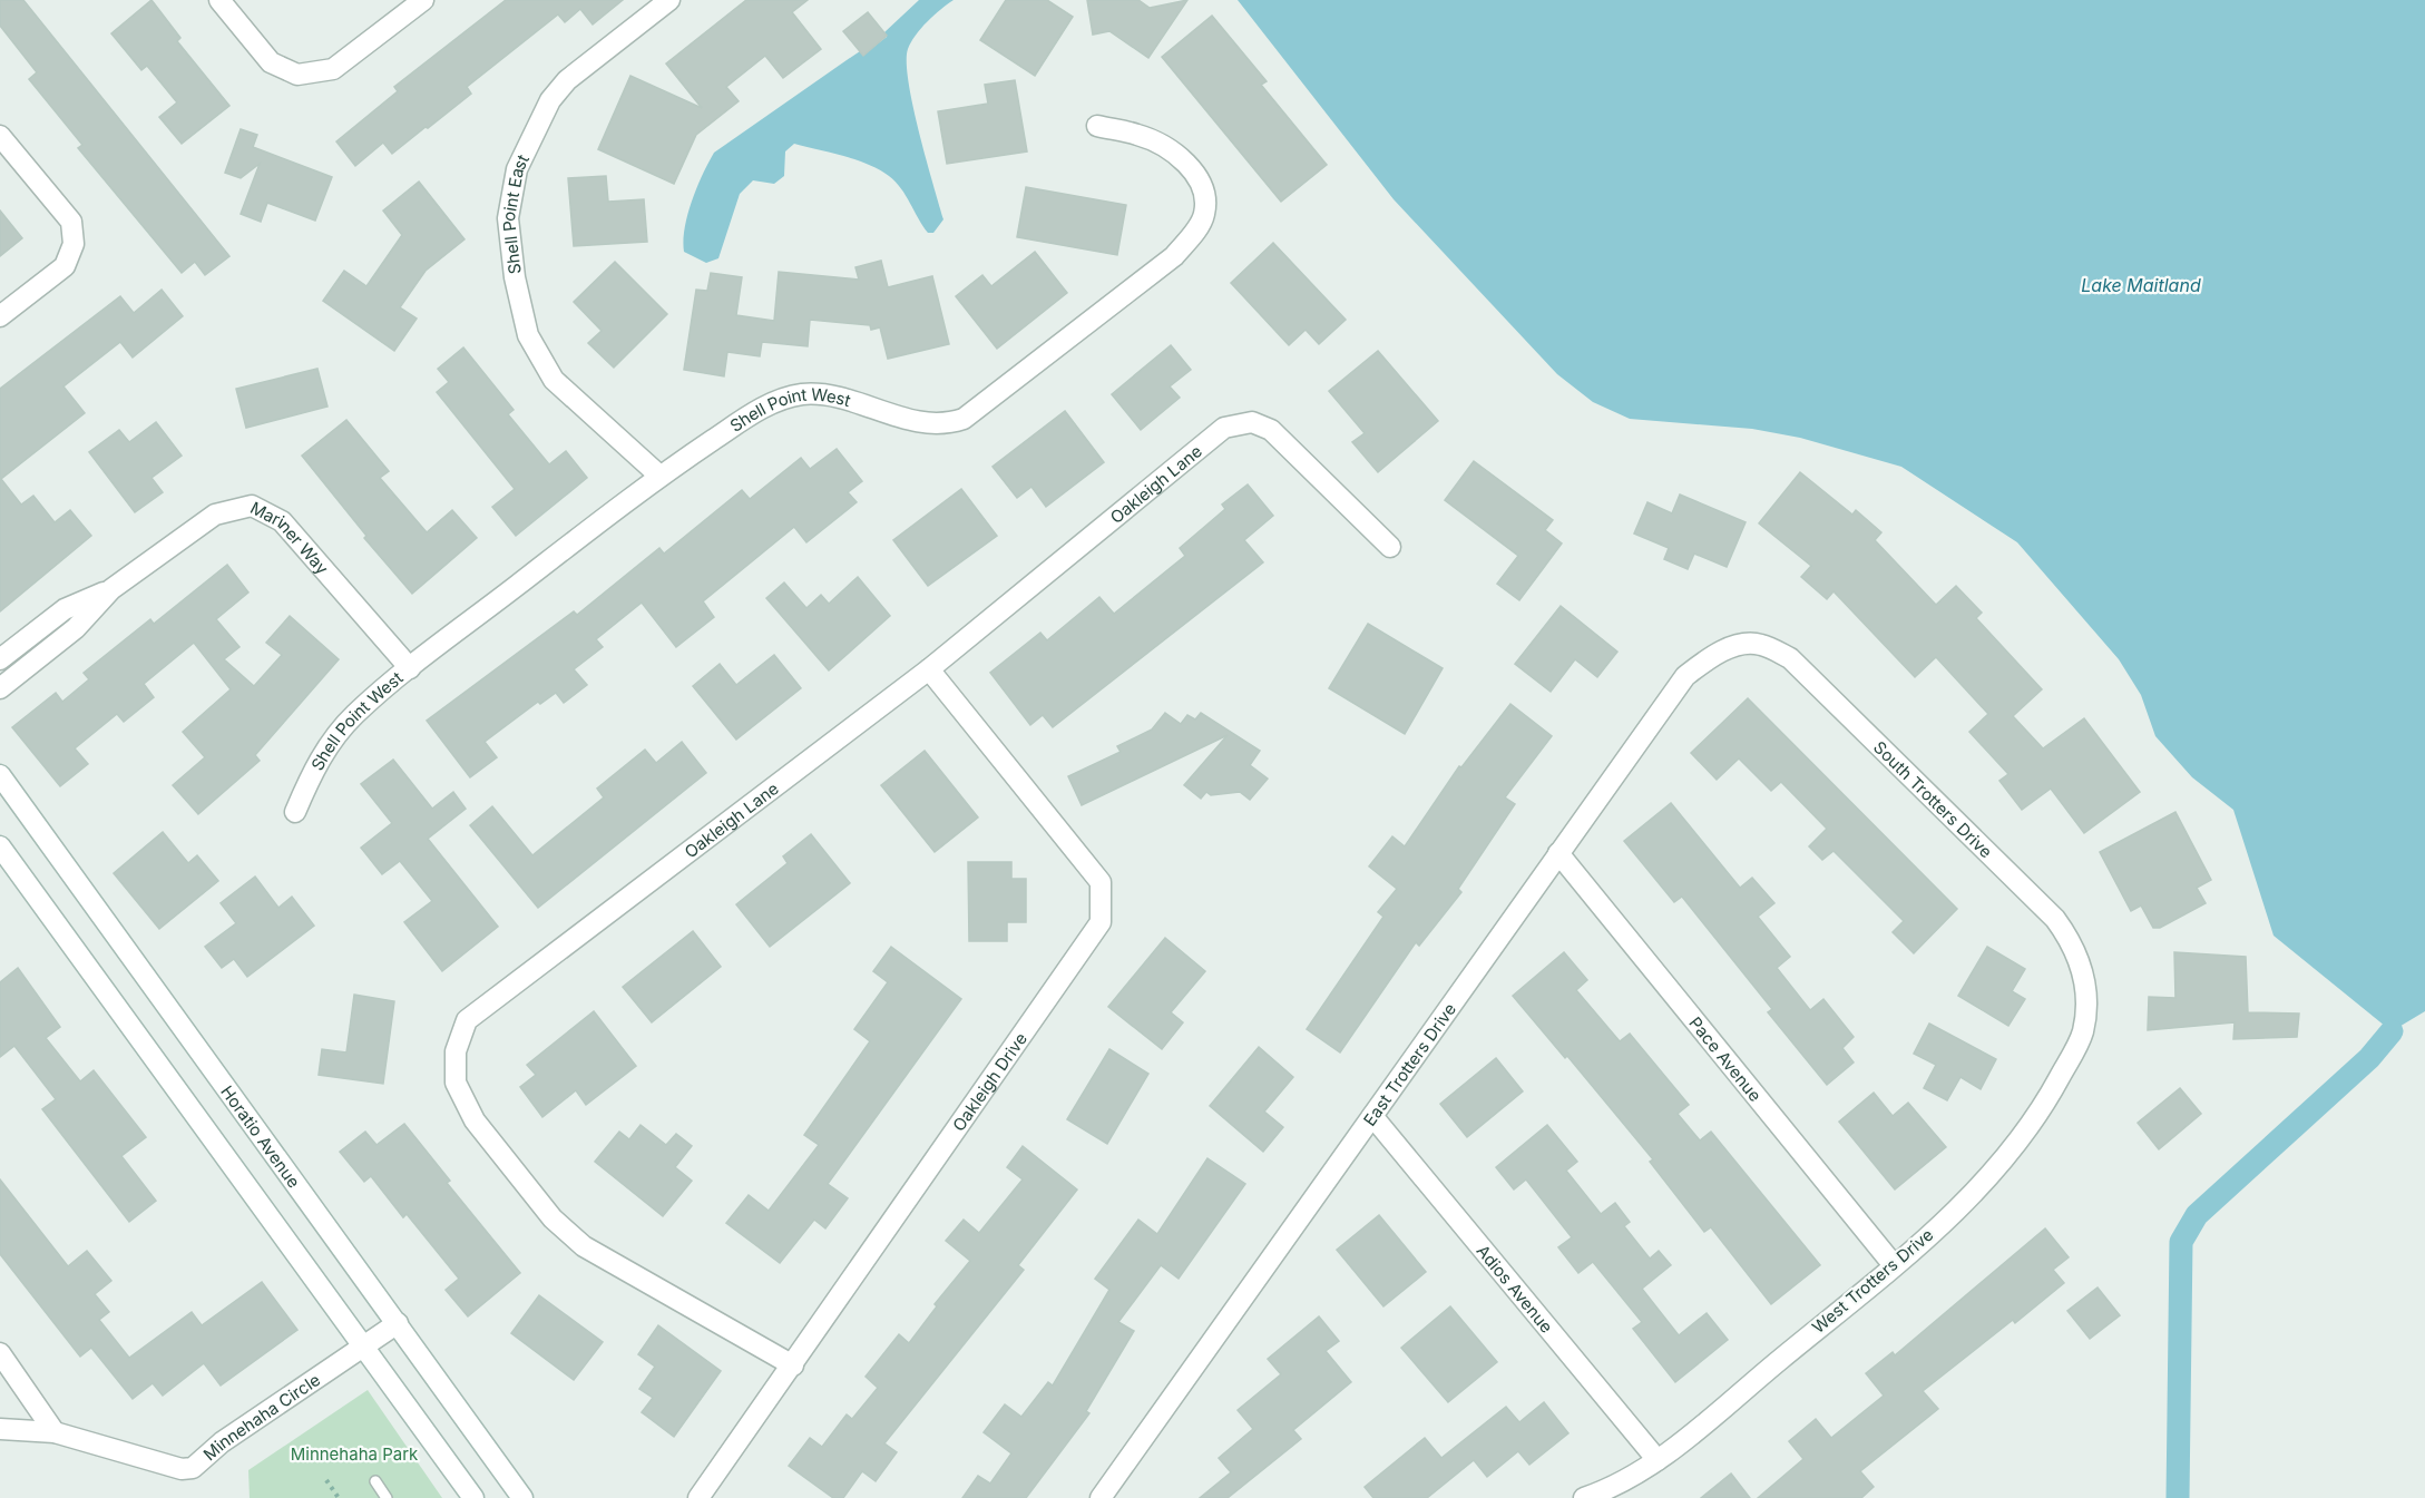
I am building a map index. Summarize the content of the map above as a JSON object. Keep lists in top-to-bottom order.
{
  "streets": {
    "street": [
      "Shell Point East",
      "Shell Point West",
      "Oakleigh Lane",
      "Mariner Way",
      "South Trotters Drive",
      "Pace Avenue",
      "East Trotters Drive",
      "Oakleigh Drive",
      "Horatio Avenue",
      "West Trotters Drive",
      "Adios Avenue",
      "Minnehaha Circle"
    ]
  },
  "crossings": [
    ["Shell Point East", "Shell Point West"],
    ["Shell Point West", "Mariner Way"],
    ["Oakleigh Lane", "Oakleigh Drive"],
    ["South Trotters Drive", "East Trotters Drive"],
    ["South Trotters Drive", "West Trotters Drive"],
    ["Pace Avenue", "East Trotters Drive"],
    ["Pace Avenue", "West Trotters Drive"],
    ["East Trotters Drive", "Adios Avenue"],
    ["Horatio Avenue", "Minnehaha Circle"],
    ["West Trotters Drive", "Adios Avenue"]
  ],
  "water": ["Lake Maitland"],
  "parks": ["Minnehaha Park"]
}
